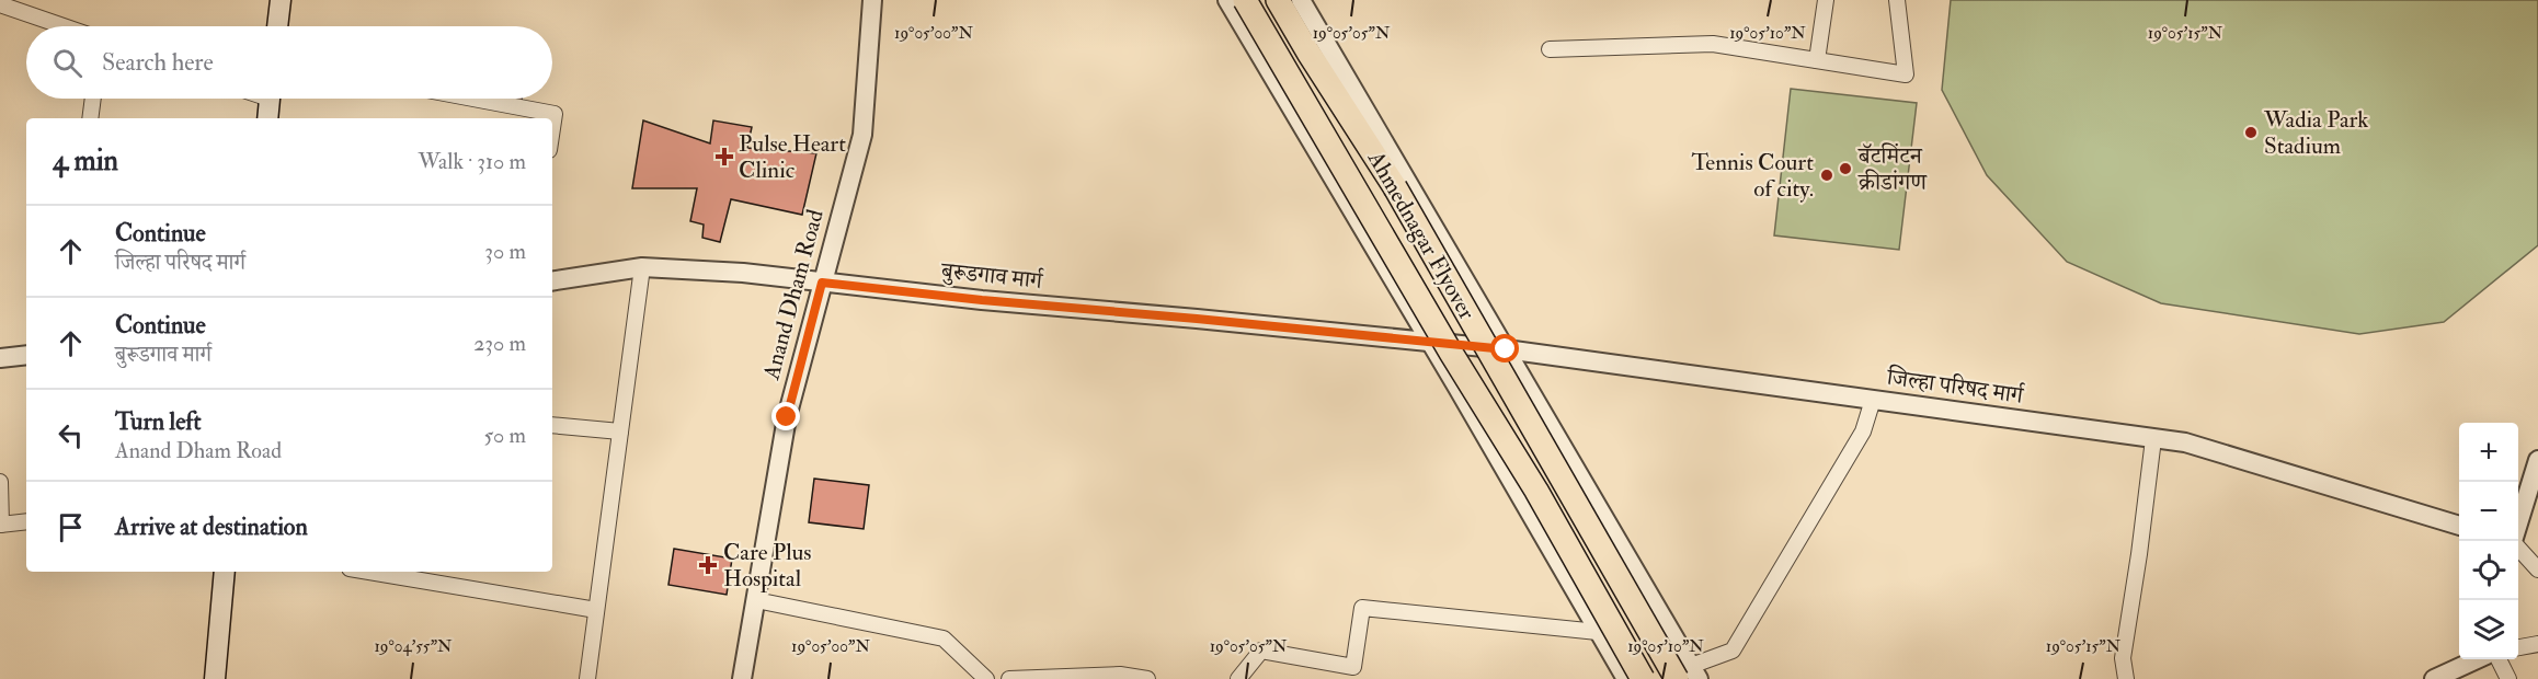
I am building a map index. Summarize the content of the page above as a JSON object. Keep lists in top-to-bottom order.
{
  "streets": {
    "highway": ["Ahmednagar Flyover"],
    "street": ["बुरूडगाव मार्ग", "Anand Dham Road", "जिल्हा परिषद मार्ग"]
  },
  "crossings": [
    ["बुरूडगाव मार्ग", "Anand Dham Road"],
    ["बुरूडगाव मार्ग", "जिल्हा परिषद मार्ग"]
  ],
  "places": {
    "other": ["Wadia Park Stadium", "बॅटमिंटन क्रीडांगण", "Tennis Court of city."],
    "health": ["Pulse Heart Clinic", "Care Plus Hospital"]
  },
  "page": {
    "search": "Search here",
    "heading": ["4 min", "Walk · 310 m"],
    "list": [
      ["Continue", "जिल्हा परिषद मार्ग", "30 m"],
      ["Continue", "बुरूडगाव मार्ग", "230 m"],
      ["Turn left", "Anand Dham Road", "50 m"],
      "Arrive at destination"
    ],
    "map_buttons": ["+", "−"]
  },
  "coordinates": [
    "19°05'10\"N",
    "19°05'15\"N",
    "19°05'00\"N",
    "19°05'05\"N",
    "19°04'55\"N"
  ]
}
